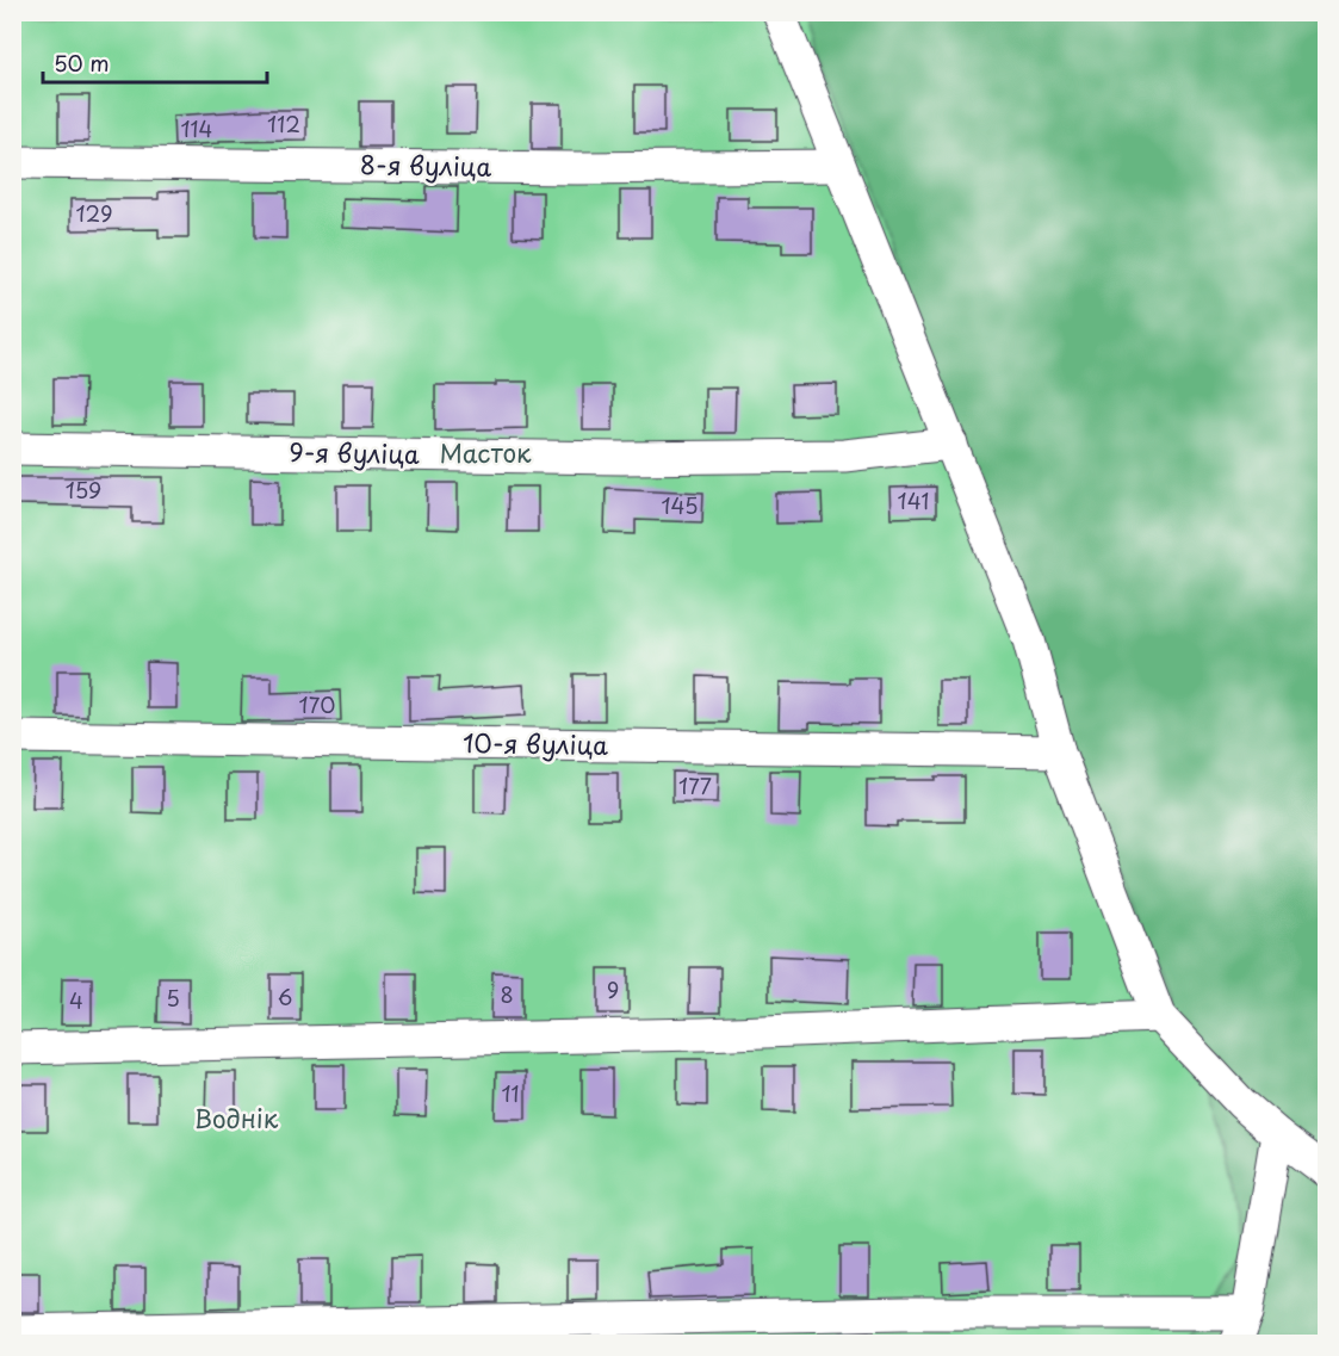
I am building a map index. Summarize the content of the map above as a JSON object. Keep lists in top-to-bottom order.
{
  "streets": {
    "street": ["8-я вуліца", "9-я вуліца", "10-я вуліца"]
  },
  "parks": ["Масток", "Воднік"],
  "house_numbers": [
    "112",
    "114",
    "129",
    "159",
    "141",
    "145",
    "170",
    "177",
    "9",
    "8",
    "6",
    "5",
    "4",
    "11"
  ],
  "scale_bar": "50 m"
}
